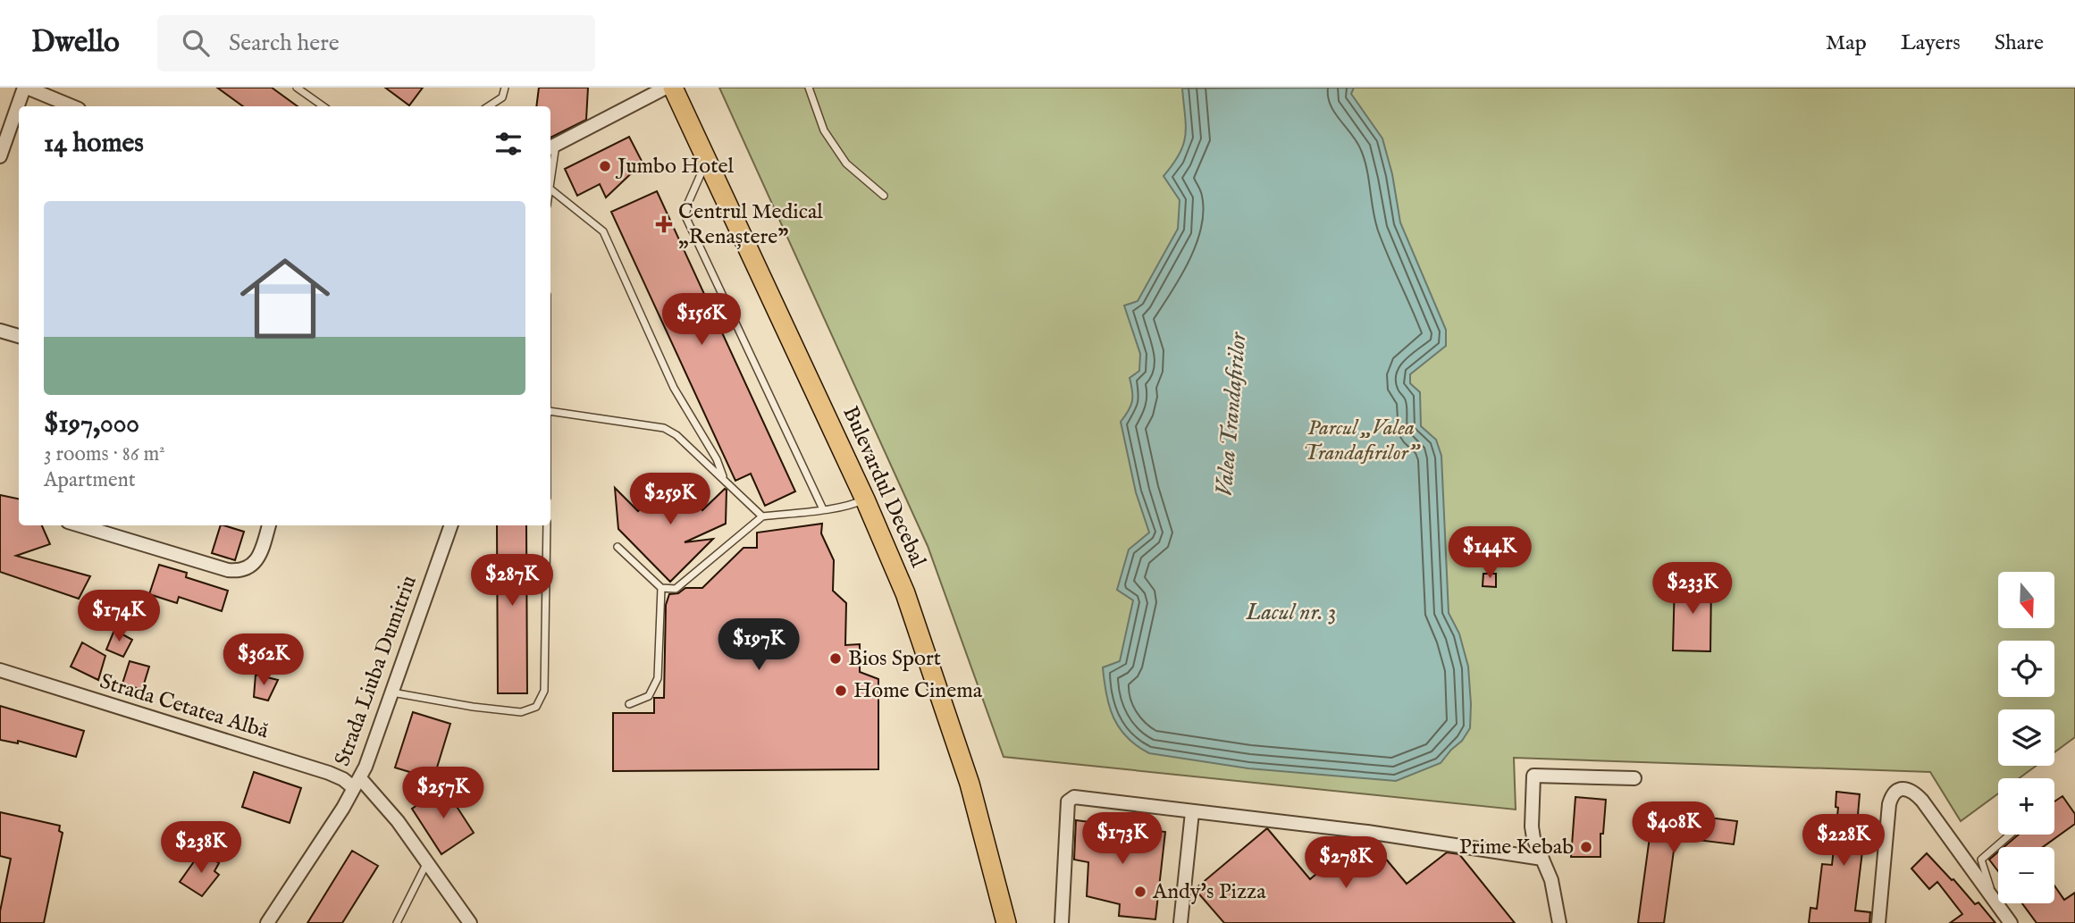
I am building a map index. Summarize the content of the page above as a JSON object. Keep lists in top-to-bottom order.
{
  "streets": {
    "main road": ["Bulevardul Decebal"],
    "street": ["Strada Liuba Dumitriu", "Strada Cetatea Albă"]
  },
  "crossings": [
    ["Strada Liuba Dumitriu", "Strada Cetatea Albă"]
  ],
  "water": ["Valea Trandafirilor", "Lacul nr. 3"],
  "parks": ["Parcul „Valea Trandafirilor”"],
  "places": {
    "other": [
      "Jumbo Hotel",
      "Bios Sport",
      "Home Cinema",
      "Prime Kebab",
      "Andy's Pizza"
    ],
    "health": ["Centrul Medical „Renaștere”"]
  },
  "north": "bottom",
  "page": {
    "header": "Dwello",
    "search": "Search here",
    "nav": ["Map", "Layers", "Share"],
    "heading": "14 homes",
    "list": [
      {
        "name": "$197,000",
        "note": "3 rooms · 86 m² · Apartment"
      }
    ],
    "price": [
      "$156K",
      "$259K",
      "$144K",
      "$287K",
      "$233K",
      "$174K",
      "$197K",
      "$362K",
      "$257K",
      "$408K",
      "$173K",
      "$228K",
      "$238K",
      "$278K"
    ],
    "map_buttons": ["+", "−"]
  }
}
